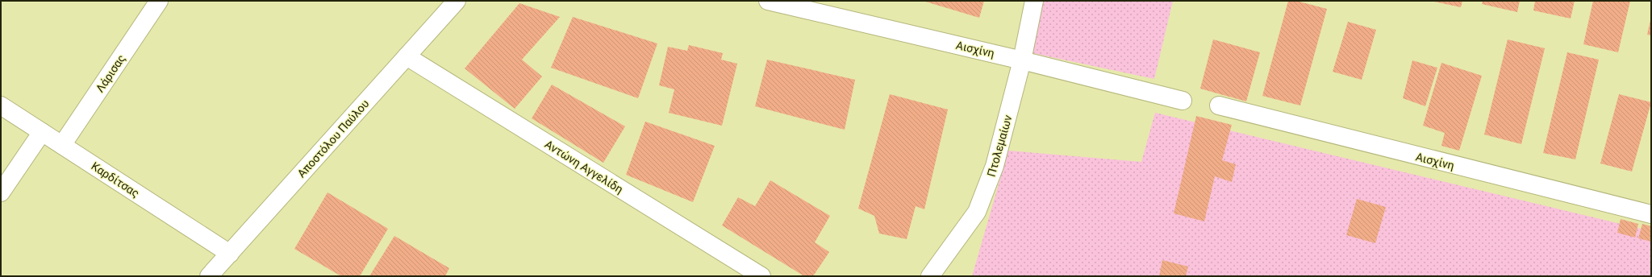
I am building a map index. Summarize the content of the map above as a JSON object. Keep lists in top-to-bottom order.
{
  "streets": {
    "street": [
      "Αισχίνη",
      "Λάρισας",
      "Αποστόλου Παύλου",
      "Πτολεμαίων",
      "Αντώνη Αγγελίδη",
      "Καρδίτσας"
    ]
  },
  "crossings": [
    ["Αισχίνη", "Πτολεμαίων"],
    ["Λάρισας", "Καρδίτσας"],
    ["Αποστόλου Παύλου", "Αντώνη Αγγελίδη"],
    ["Αποστόλου Παύλου", "Καρδίτσας"]
  ]
}
